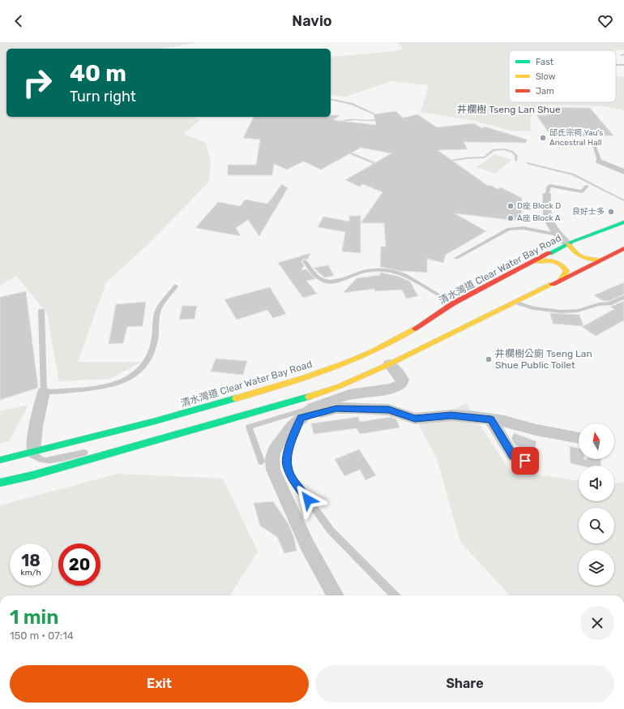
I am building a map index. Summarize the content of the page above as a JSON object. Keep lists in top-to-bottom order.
{
  "streets": {
    "main road": ["清水灣道 Clear Water Bay Road"]
  },
  "districts": ["井欄樹 Tseng Lan Shue"],
  "places": [
    "邱氏宗祠 Yau's Ancestral Hall",
    "D座 Block D",
    "良好士多",
    "A座 Block A",
    "井欄樹公廁 Tseng Lan Shue Public Toilet"
  ],
  "legend": ["Fast", "Slow", "Jam"],
  "north": "top",
  "page": {
    "header": "Navio",
    "turn": ["40 m", "Turn right"],
    "speed": "18 km/h",
    "limit": "20",
    "heading": ["1 min", "150 m · 07:14"],
    "buttons": ["Exit", "Share"]
  }
}
